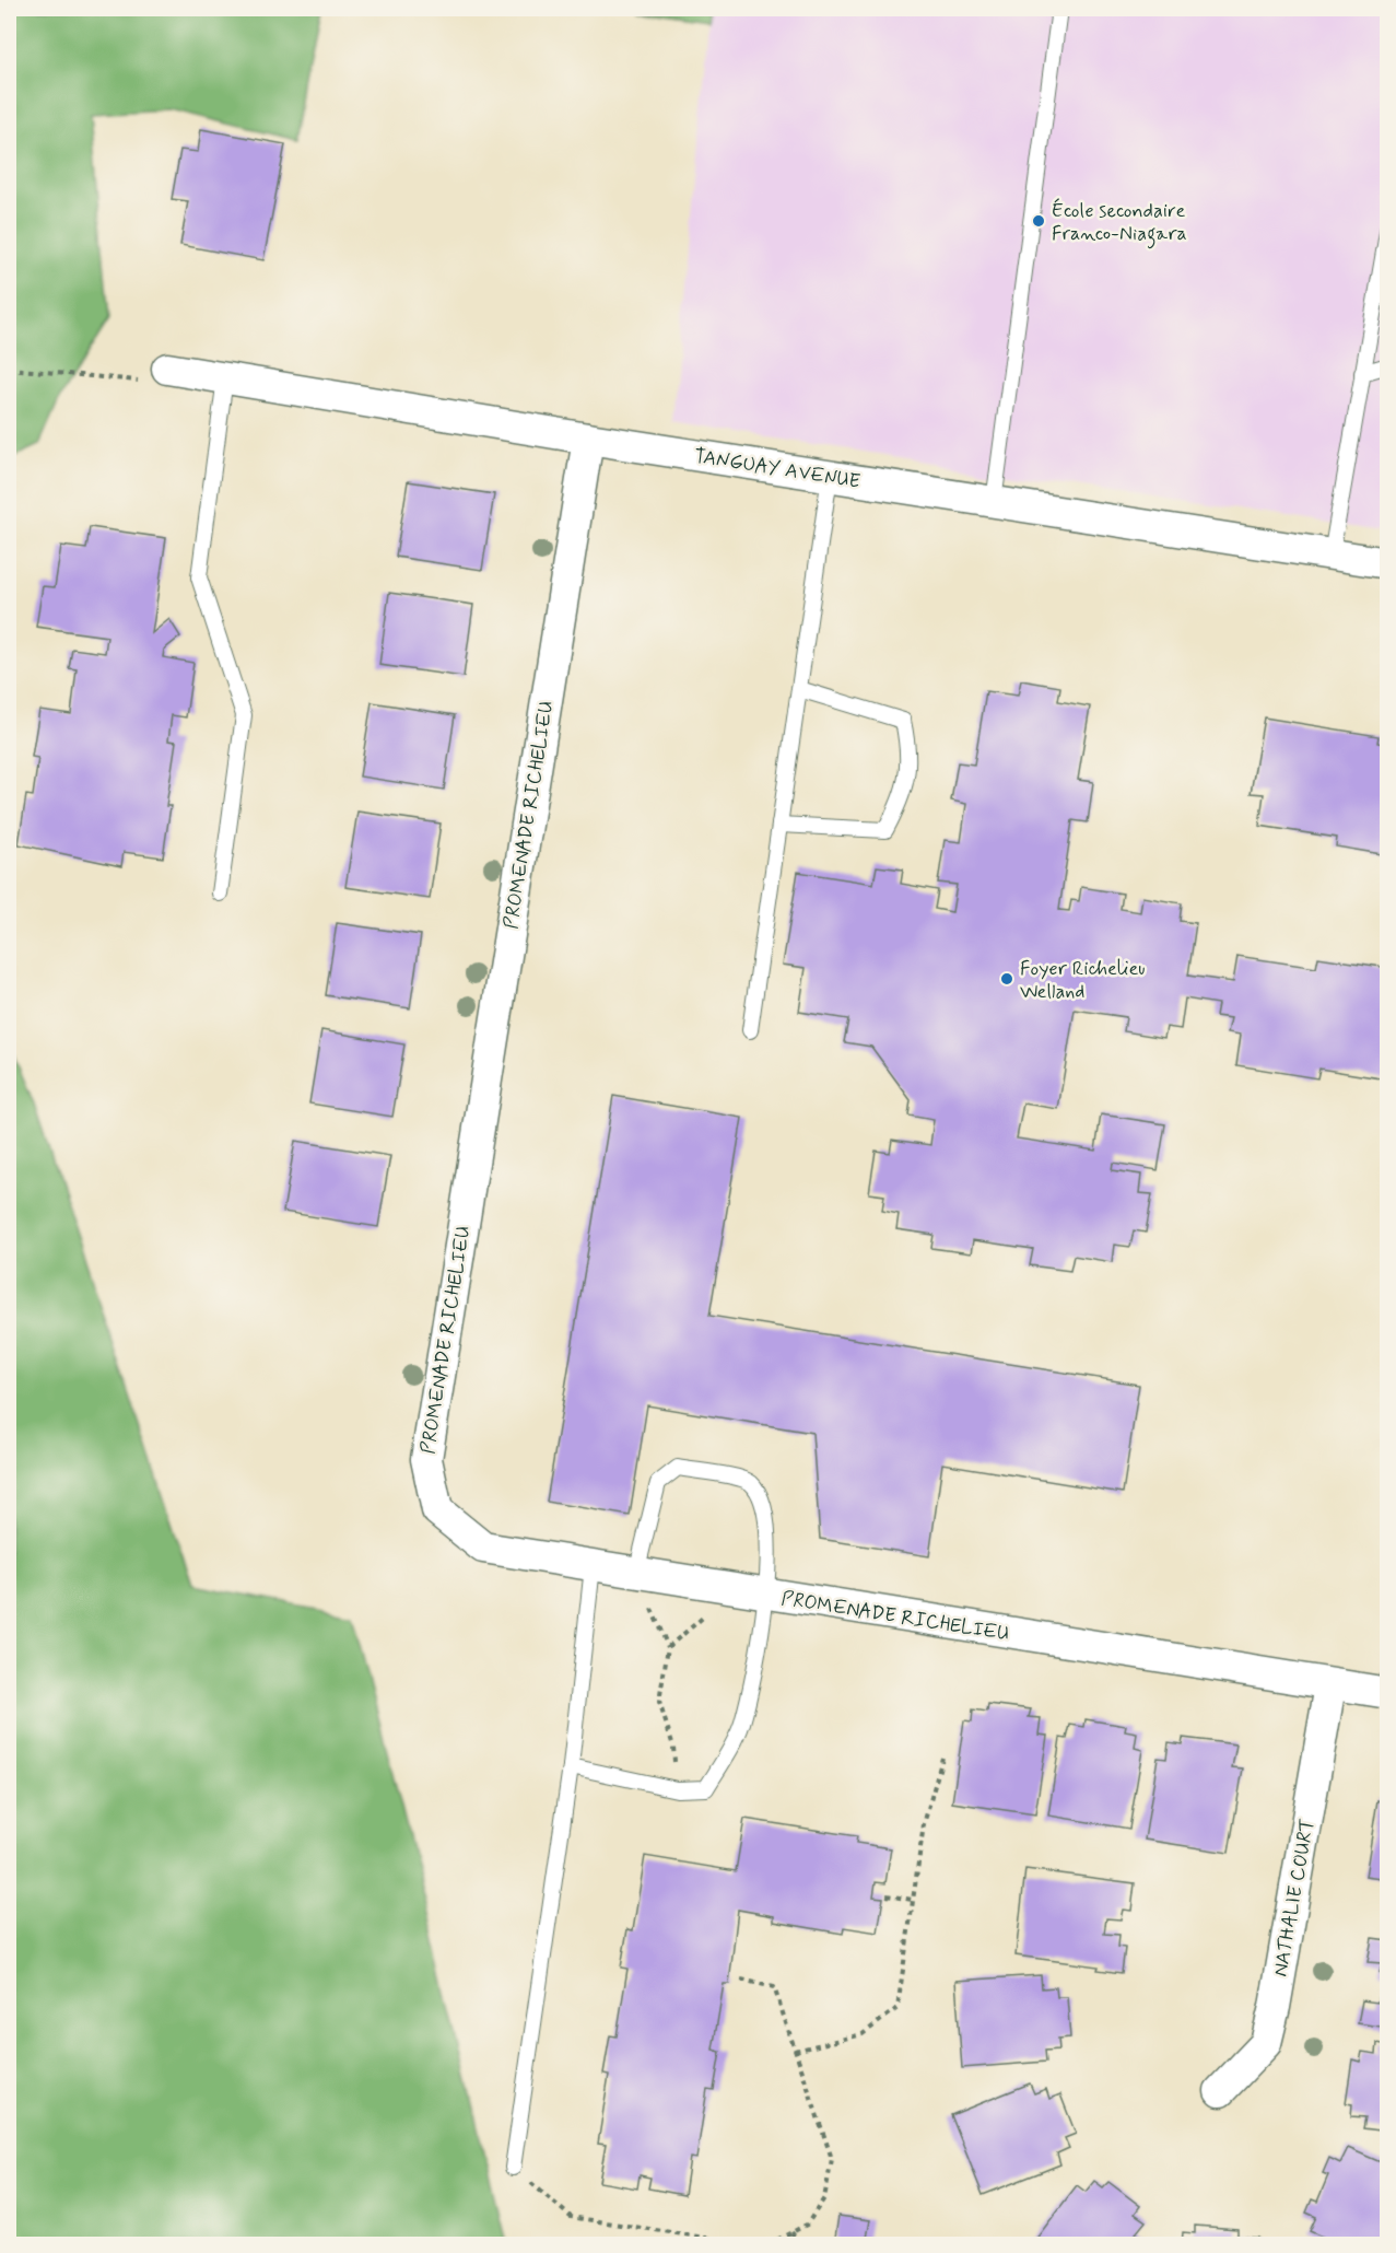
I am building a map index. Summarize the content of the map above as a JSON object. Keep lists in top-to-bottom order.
{
  "streets": {
    "street": ["TANGUAY AVENUE", "PROMENADE RICHELIEU", "NATHALIE COURT"]
  },
  "crossings": [
    ["TANGUAY AVENUE", "PROMENADE RICHELIEU"],
    ["PROMENADE RICHELIEU", "NATHALIE COURT"]
  ],
  "places": ["École secondaire Franco-Niagara", "Foyer Richelieu Welland"]
}
